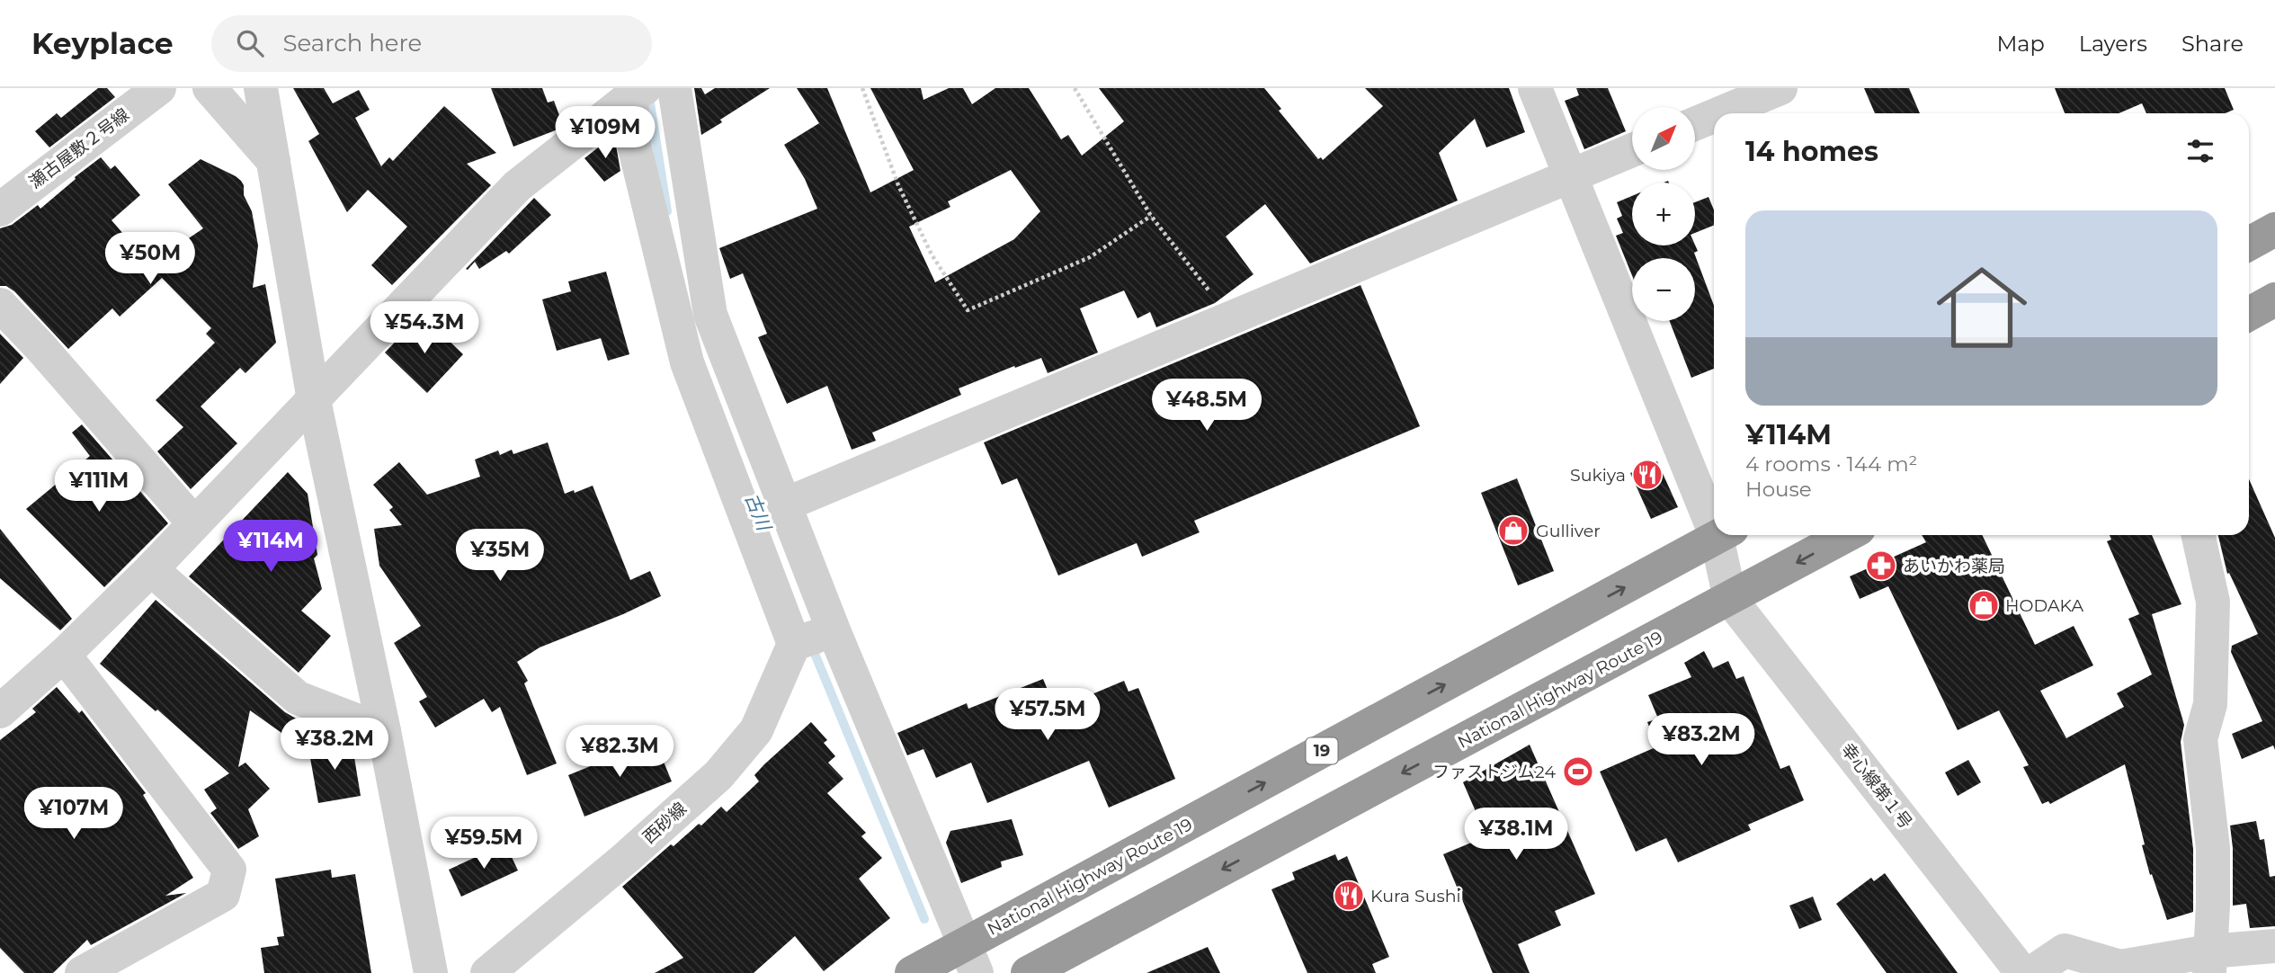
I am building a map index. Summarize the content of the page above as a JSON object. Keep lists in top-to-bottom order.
{
  "streets": {
    "highway": ["National Highway Route 19", "19"],
    "street": ["瀬古屋敷２号線", "幸心線第１号", "西砂線"]
  },
  "crossings": [
    ["National Highway Route 19", "幸心線第１号"]
  ],
  "water": ["古川"],
  "places": {
    "restaurant": ["Sukiya", "Kura Sushi"],
    "shop": ["Gulliver", "HODAKA"],
    "pharmacy": ["あいかわ薬局"],
    "sports": ["ファストジム24"]
  },
  "north": "top right",
  "page": {
    "header": "Keyplace",
    "search": "Search here",
    "nav": ["Map", "Layers", "Share"],
    "price": [
      "¥109M",
      "¥50M",
      "¥54.3M",
      "¥48.5M",
      "¥111M",
      "¥114M",
      "¥35M",
      "¥57.5M",
      "¥83.2M",
      "¥38.2M",
      "¥82.3M",
      "¥107M",
      "¥38.1M",
      "¥59.5M"
    ],
    "map_buttons": ["+", "−"],
    "heading": "14 homes",
    "list": [
      {
        "name": "¥114M",
        "note": "4 rooms · 144 m² · House"
      }
    ]
  }
}
